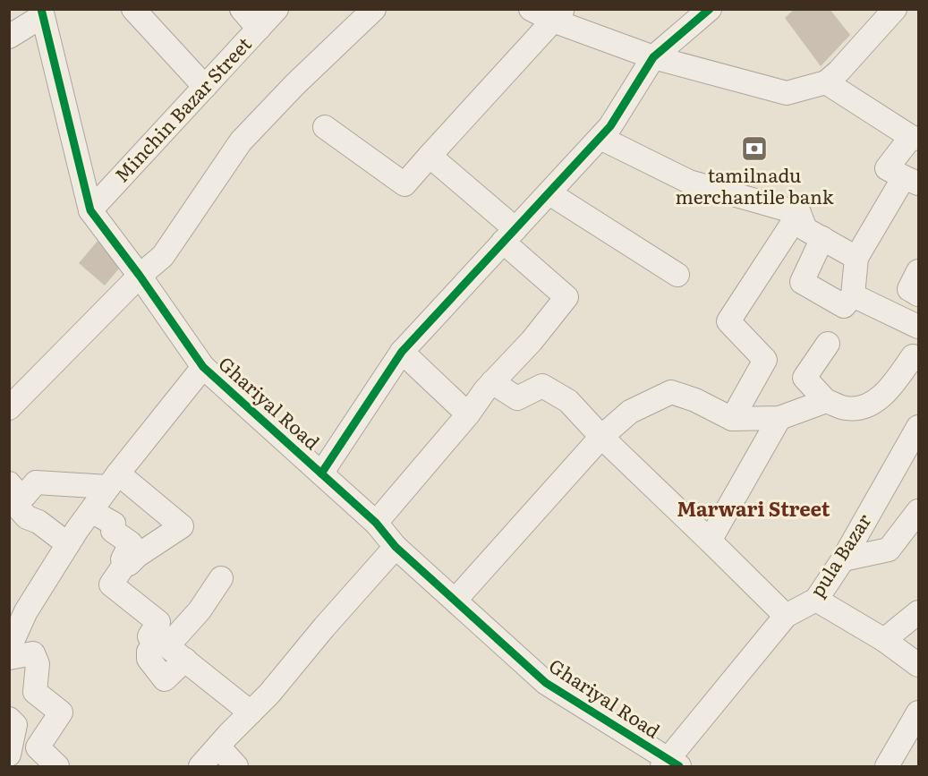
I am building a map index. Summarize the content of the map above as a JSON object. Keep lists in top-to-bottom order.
{
  "streets": {
    "street": ["Minchin Bazar Street", "Ghariyal Road", "pula Bazar"]
  },
  "crossings": [
    ["Minchin Bazar Street", "Ghariyal Road"],
    ["Ghariyal Road", "pula Bazar"]
  ],
  "districts": ["Marwari Street"],
  "places": {
    "bank": ["tamilnadu merchantile bank"]
  }
}
